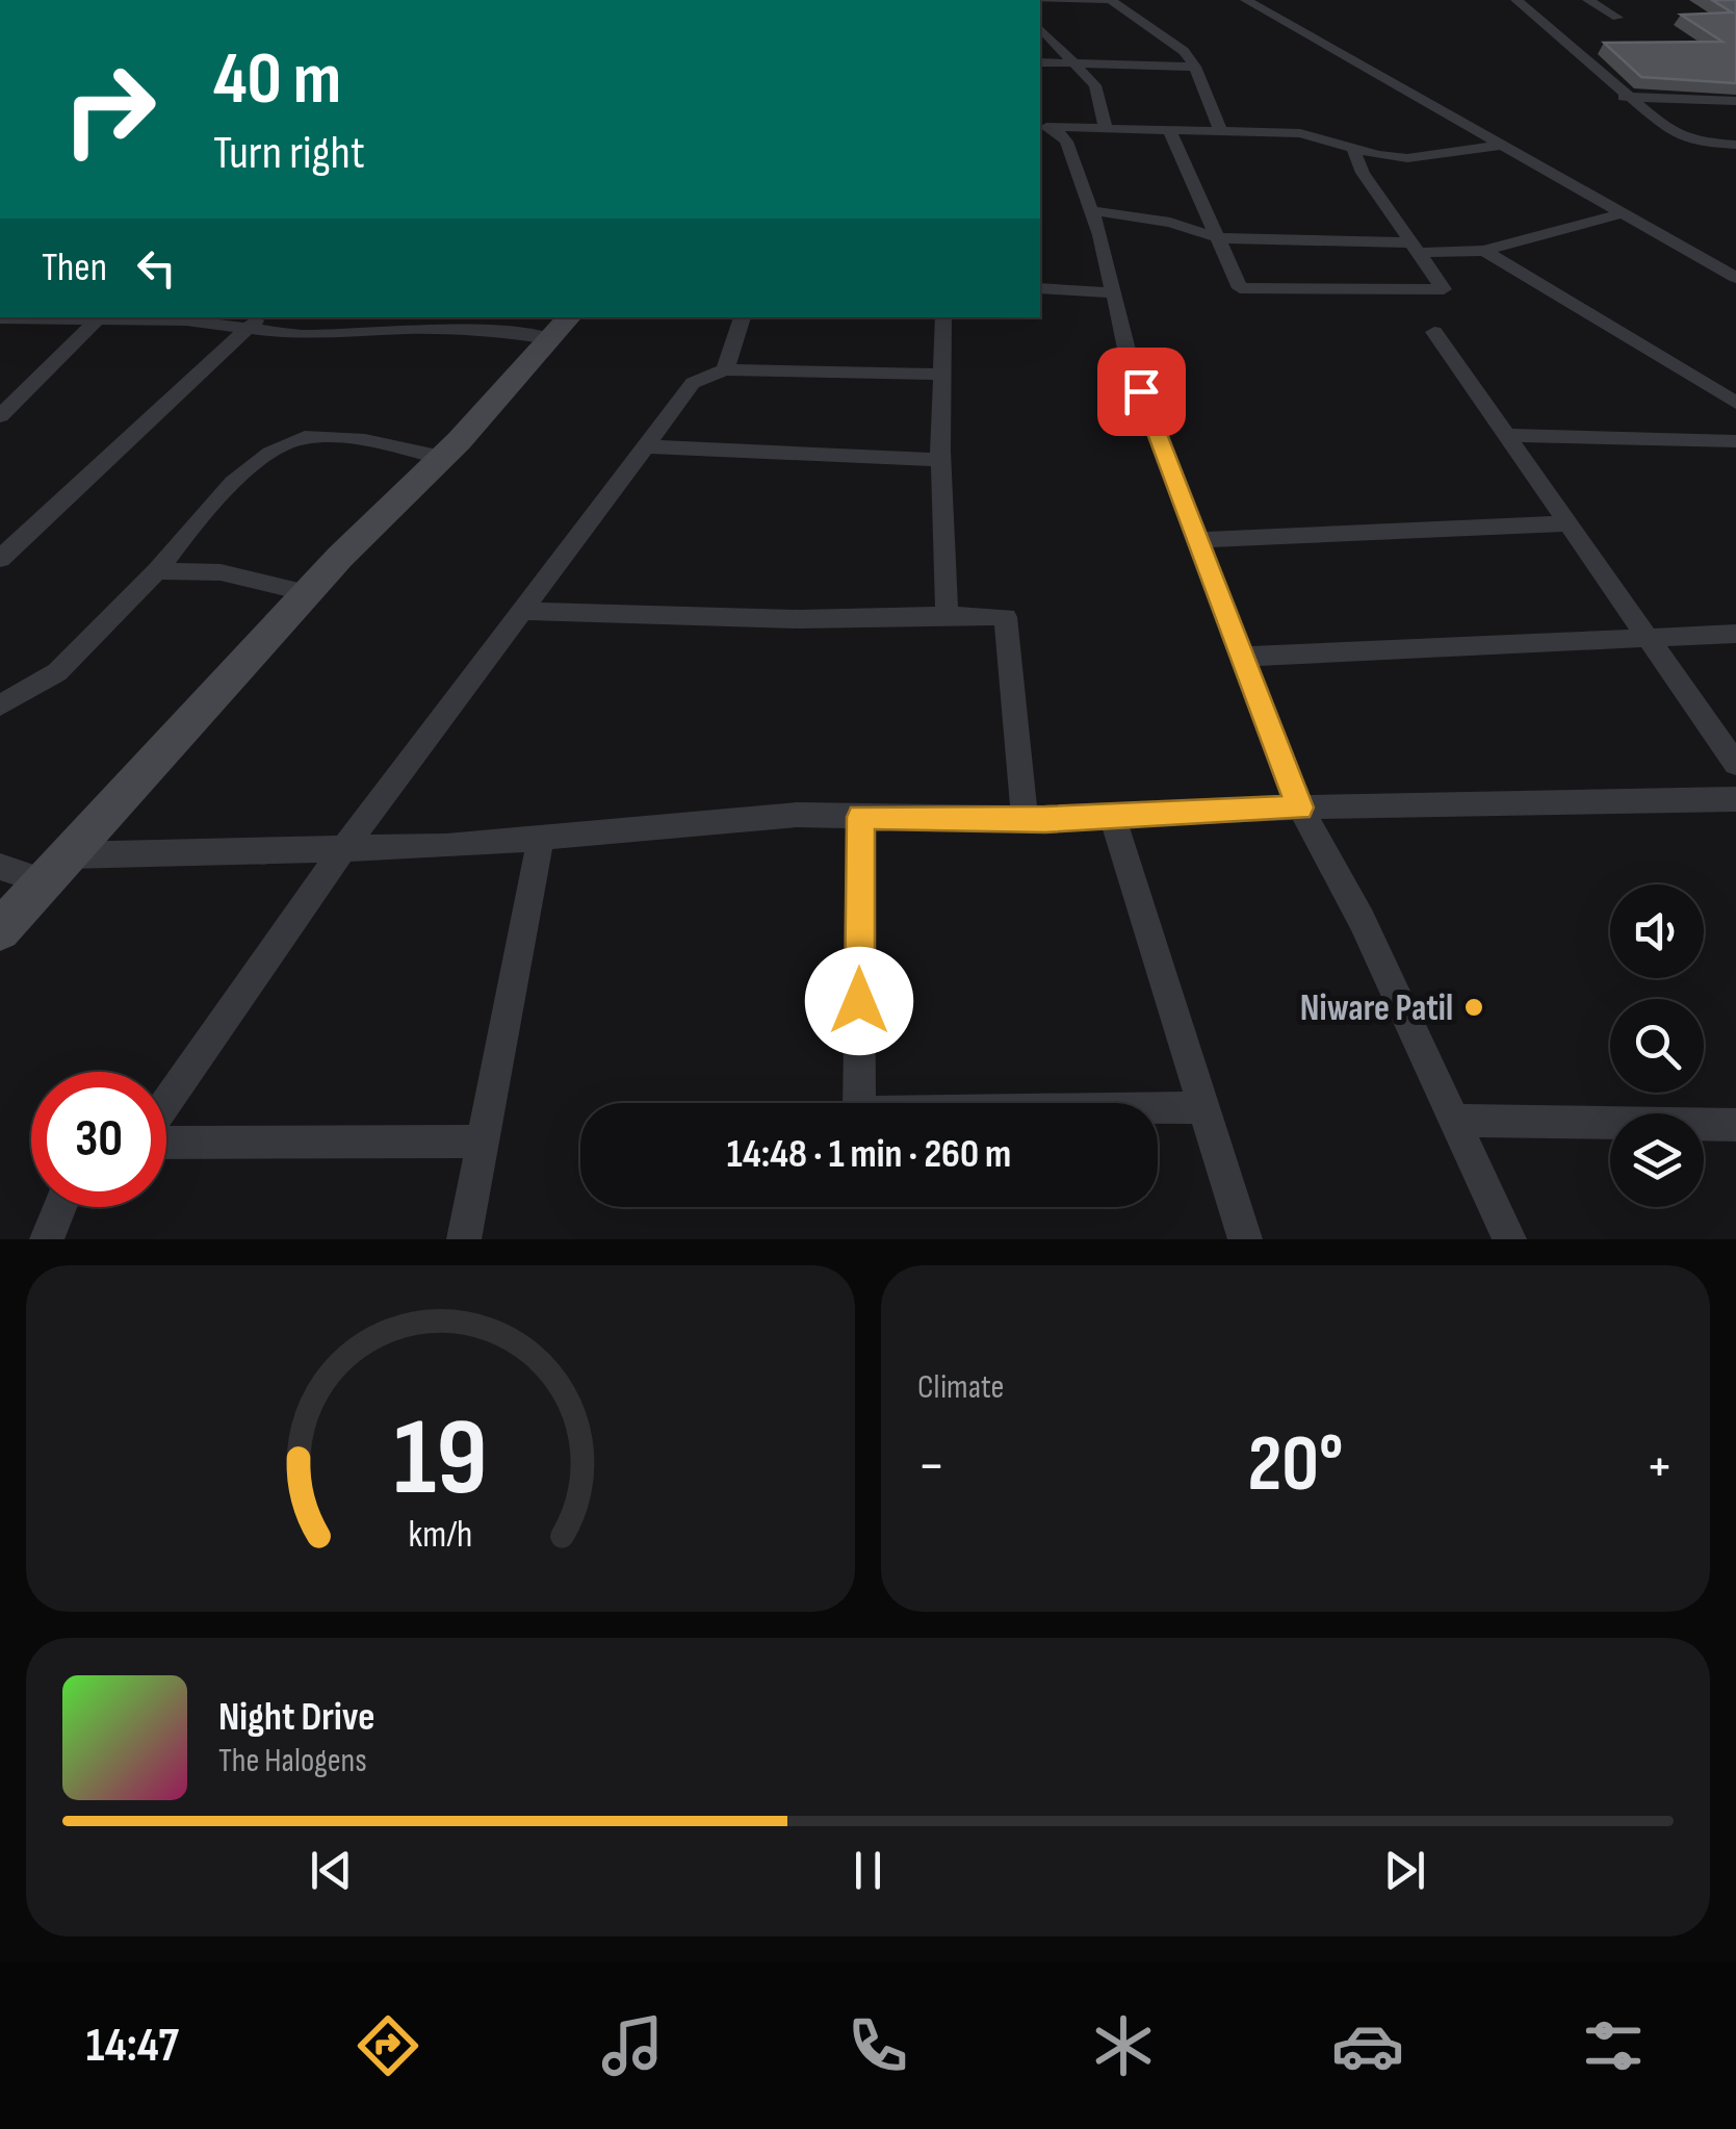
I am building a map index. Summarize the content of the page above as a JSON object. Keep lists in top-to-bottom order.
{
  "places": ["Niware Patil"],
  "page": {
    "turn": ["40 m", "Turn right"],
    "then": "Then",
    "limit": "30",
    "trip": "14:48 · 1 min · 260 m",
    "tile": "Climate",
    "heat": ["−", "20°", "+"],
    "song": ["Night Drive", "The Halogens"],
    "tabs": "14:47",
    "gauge": ["19", "km/h"]
  }
}
